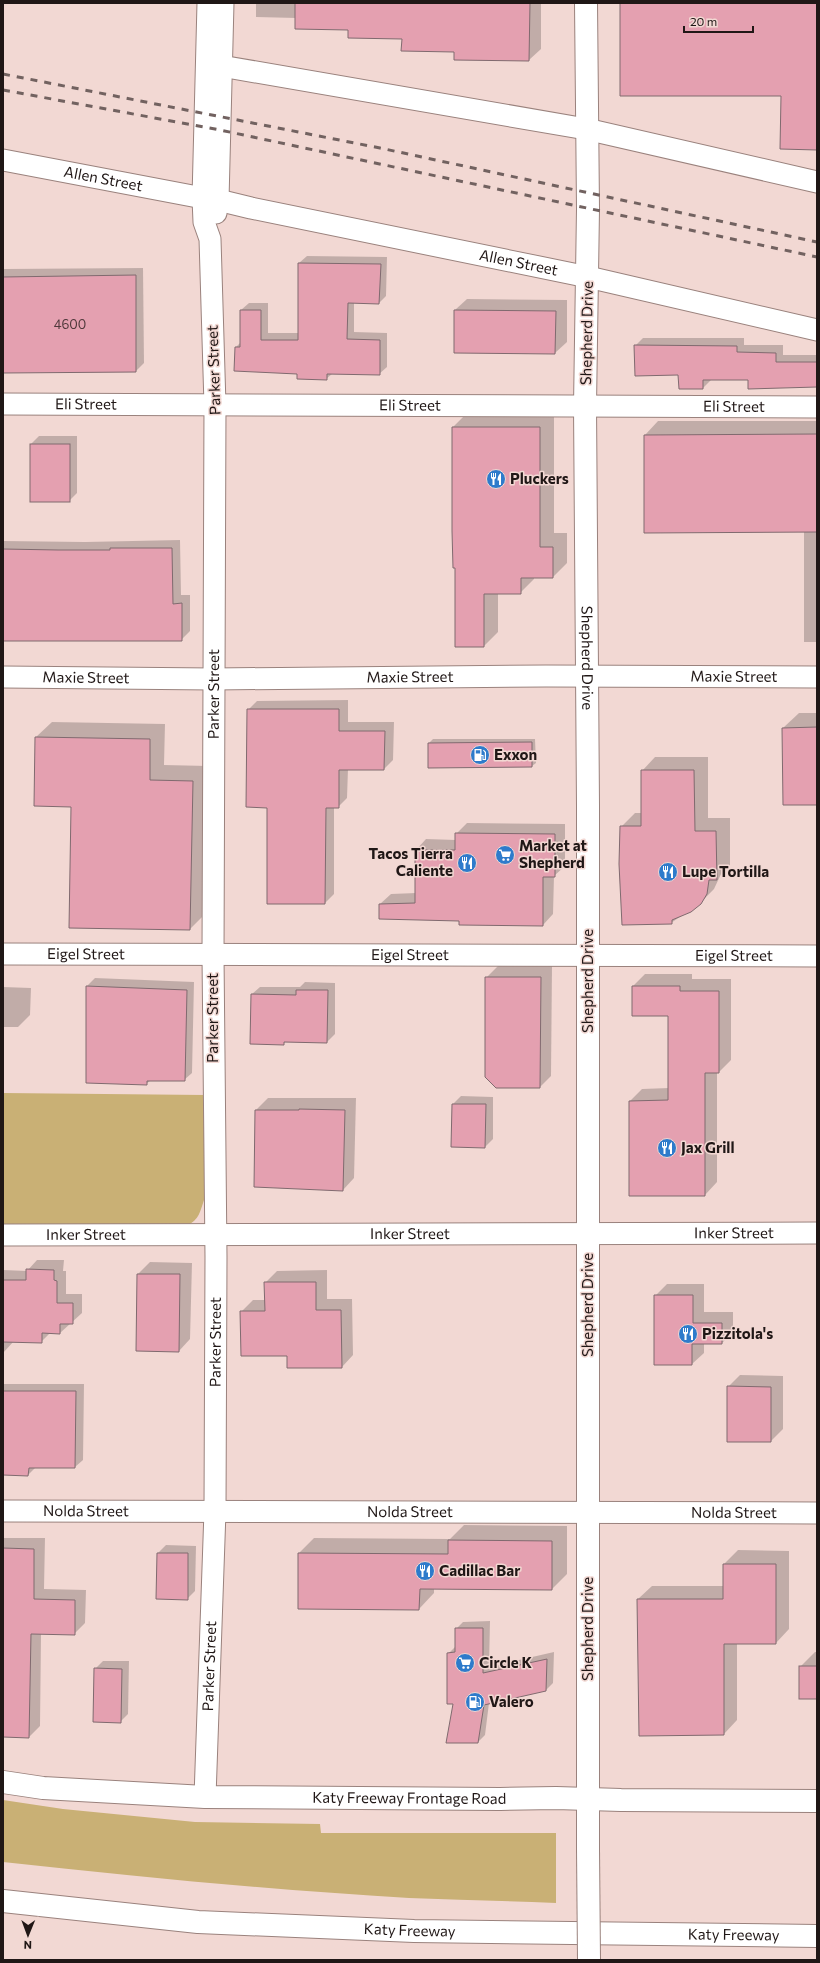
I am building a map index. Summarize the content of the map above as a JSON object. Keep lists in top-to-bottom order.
{
  "streets": {
    "main road": ["Shepherd Drive", "Katy Freeway Frontage Road", "Katy Freeway"],
    "street": [
      "Allen Street",
      "Parker Street",
      "Eli Street",
      "Maxie Street",
      "Eigel Street",
      "Inker Street",
      "Nolda Street"
    ]
  },
  "crossings": [
    ["Allen Street", "Shepherd Drive"],
    ["Allen Street", "Parker Street"],
    ["Shepherd Drive", "Eli Street"],
    ["Shepherd Drive", "Maxie Street"],
    ["Shepherd Drive", "Eigel Street"],
    ["Shepherd Drive", "Inker Street"],
    ["Shepherd Drive", "Nolda Street"],
    ["Shepherd Drive", "Katy Freeway Frontage Road"],
    ["Parker Street", "Eli Street"],
    ["Parker Street", "Maxie Street"],
    ["Parker Street", "Eigel Street"],
    ["Parker Street", "Inker Street"],
    ["Parker Street", "Nolda Street"],
    ["Parker Street", "Katy Freeway Frontage Road"]
  ],
  "places": {
    "restaurant": [
      "Pluckers",
      "Tacos Tierra Caliente",
      "Lupe Tortilla",
      "Jax Grill",
      "Pizzitola's",
      "Cadillac Bar"
    ],
    "fuel station": ["Exxon", "Valero"],
    "supermarket": ["Market at Shepherd", "Circle K"]
  },
  "house_numbers": ["4600"],
  "scale_bar": "20 m",
  "north": "bottom"
}
